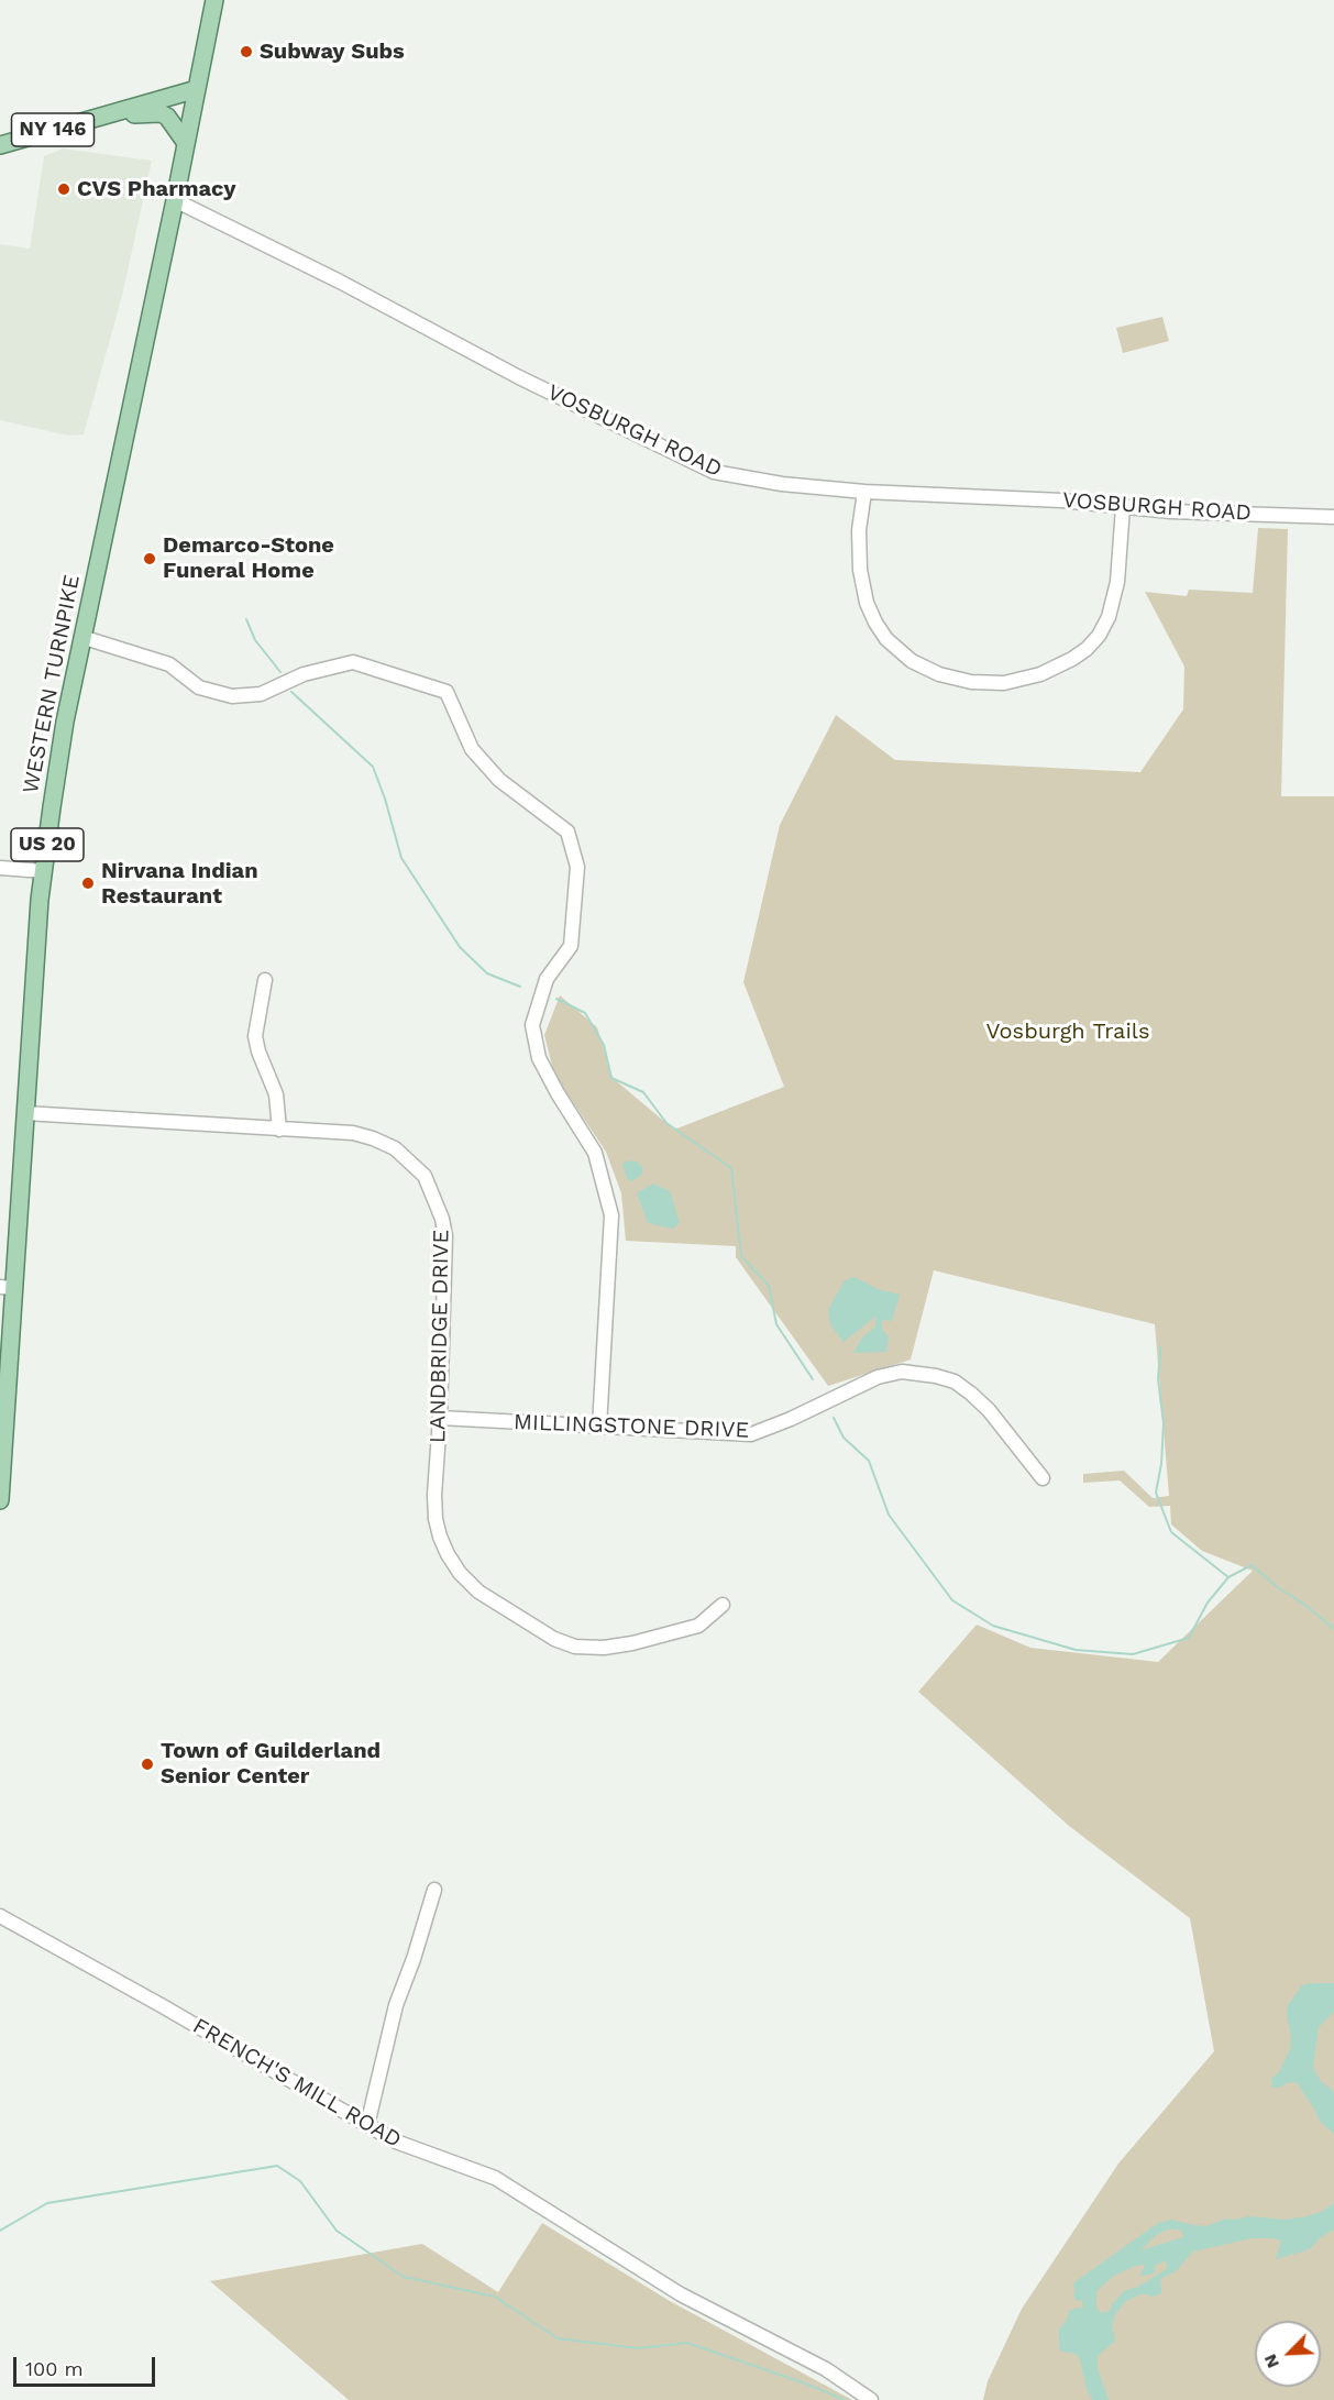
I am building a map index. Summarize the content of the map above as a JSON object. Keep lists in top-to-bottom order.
{
  "streets": {
    "main road": ["NY 146", "WESTERN TURNPIKE", "US 20"],
    "street": [
      "VOSBURGH ROAD",
      "LANDBRIDGE DRIVE",
      "MILLINGSTONE DRIVE",
      "FRENCH'S MILL ROAD"
    ]
  },
  "crossings": [
    ["NY 146", "US 20"],
    ["VOSBURGH ROAD", "WESTERN TURNPIKE"],
    ["VOSBURGH ROAD", "US 20"],
    ["WESTERN TURNPIKE", "US 20"],
    ["WESTERN TURNPIKE", "LANDBRIDGE DRIVE"],
    ["LANDBRIDGE DRIVE", "MILLINGSTONE DRIVE"]
  ],
  "parks": ["Vosburgh Trails"],
  "places": [
    "Subway Subs",
    "CVS Pharmacy",
    "Demarco-Stone Funeral Home",
    "Nirvana Indian Restaurant",
    "Town of Guilderland Senior Center"
  ],
  "scale_bar": "100 m",
  "north": "bottom left"
}
